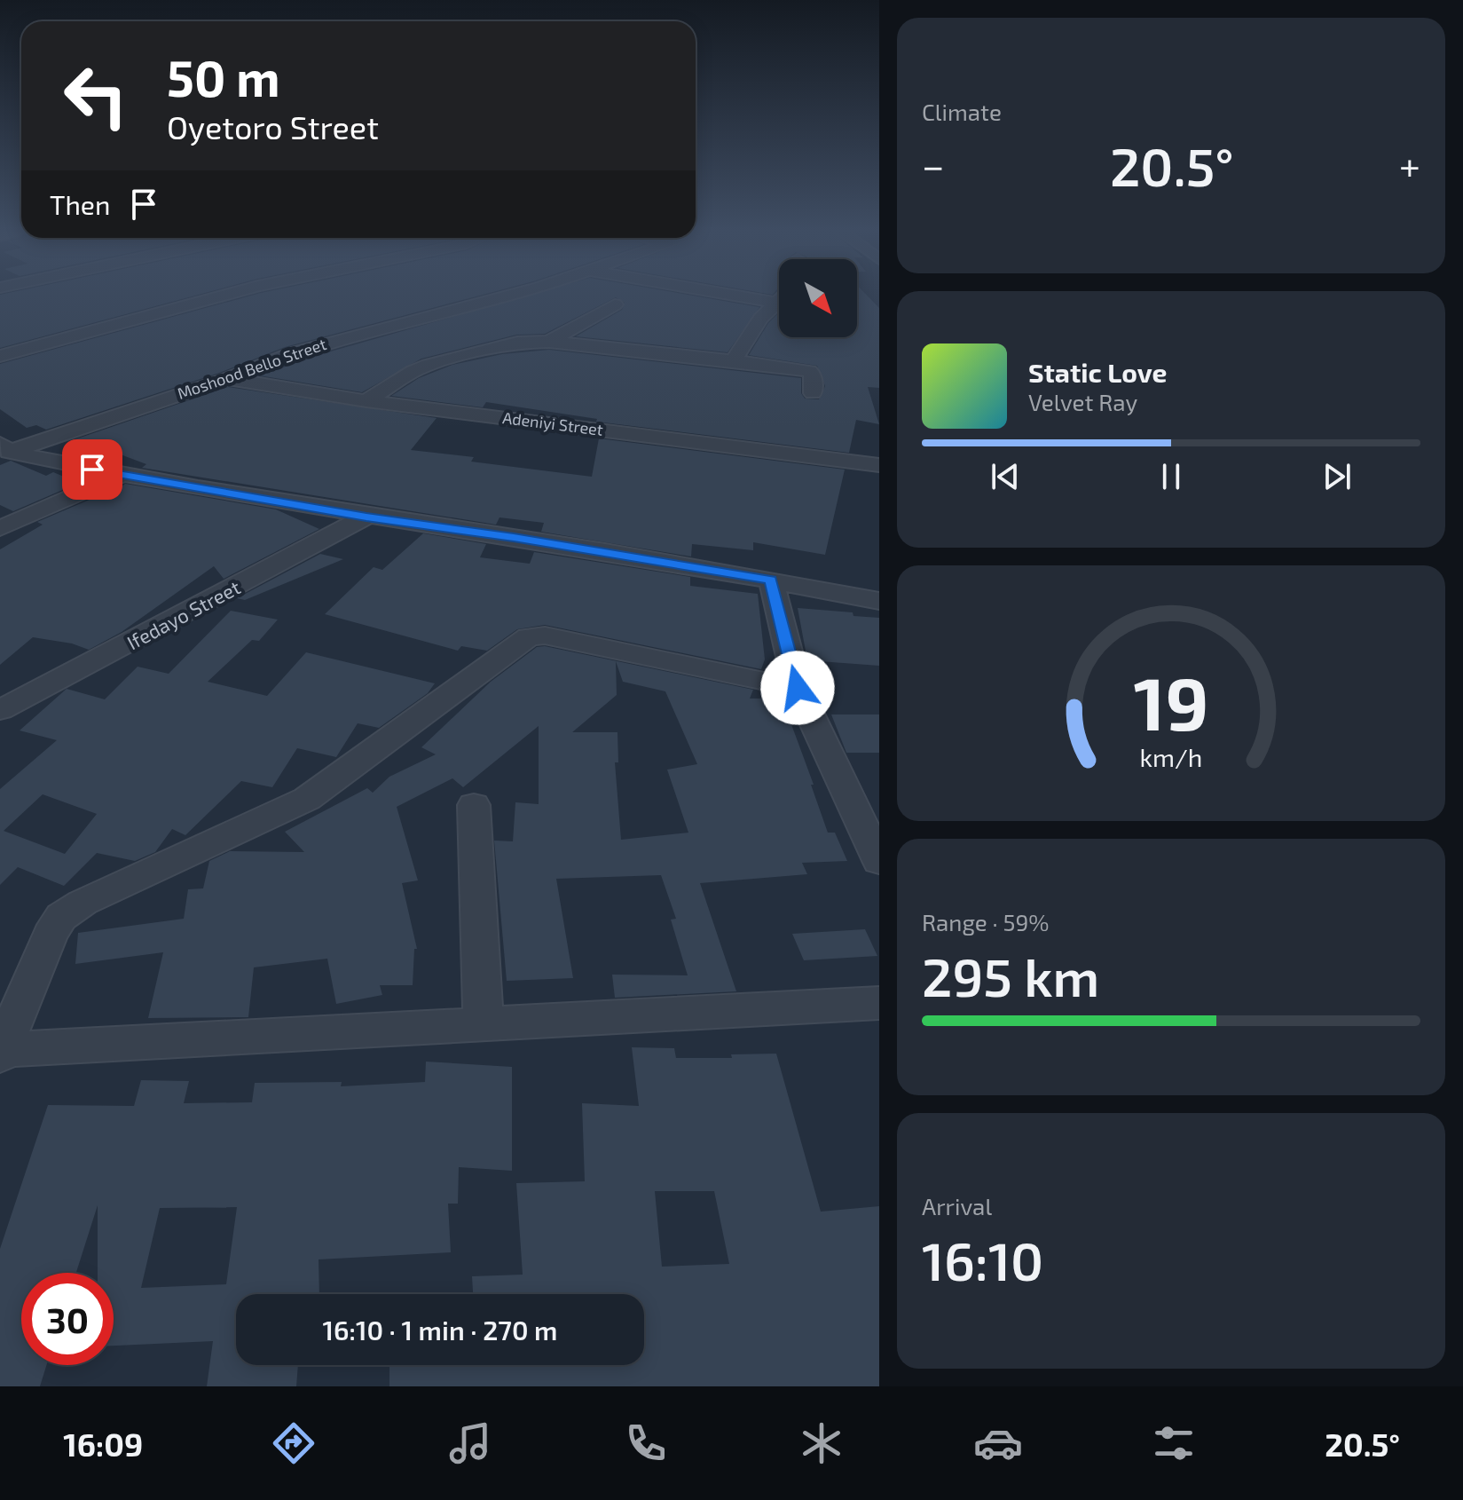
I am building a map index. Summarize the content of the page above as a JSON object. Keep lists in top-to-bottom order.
{
  "streets": {
    "street": ["Moshood Bello Street", "Adeniyi Street", "Ifedayo Street"]
  },
  "crossings": [
    ["Moshood Bello Street", "Adeniyi Street"]
  ],
  "north": "bottom right",
  "page": {
    "tile": [
      "Climate",
      ["Range · 59%", "295 km"],
      ["Arrival", "16:10"]
    ],
    "turn": ["50 m", "Oyetoro Street"],
    "heat": ["−", "20.5°", "+"],
    "then": "Then",
    "song": ["Static Love", "Velvet Ray"],
    "limit": "30",
    "trip": "16:10 · 1 min · 270 m",
    "tabs": ["16:09", "20.5°"],
    "gauge": ["19", "km/h"]
  }
}
